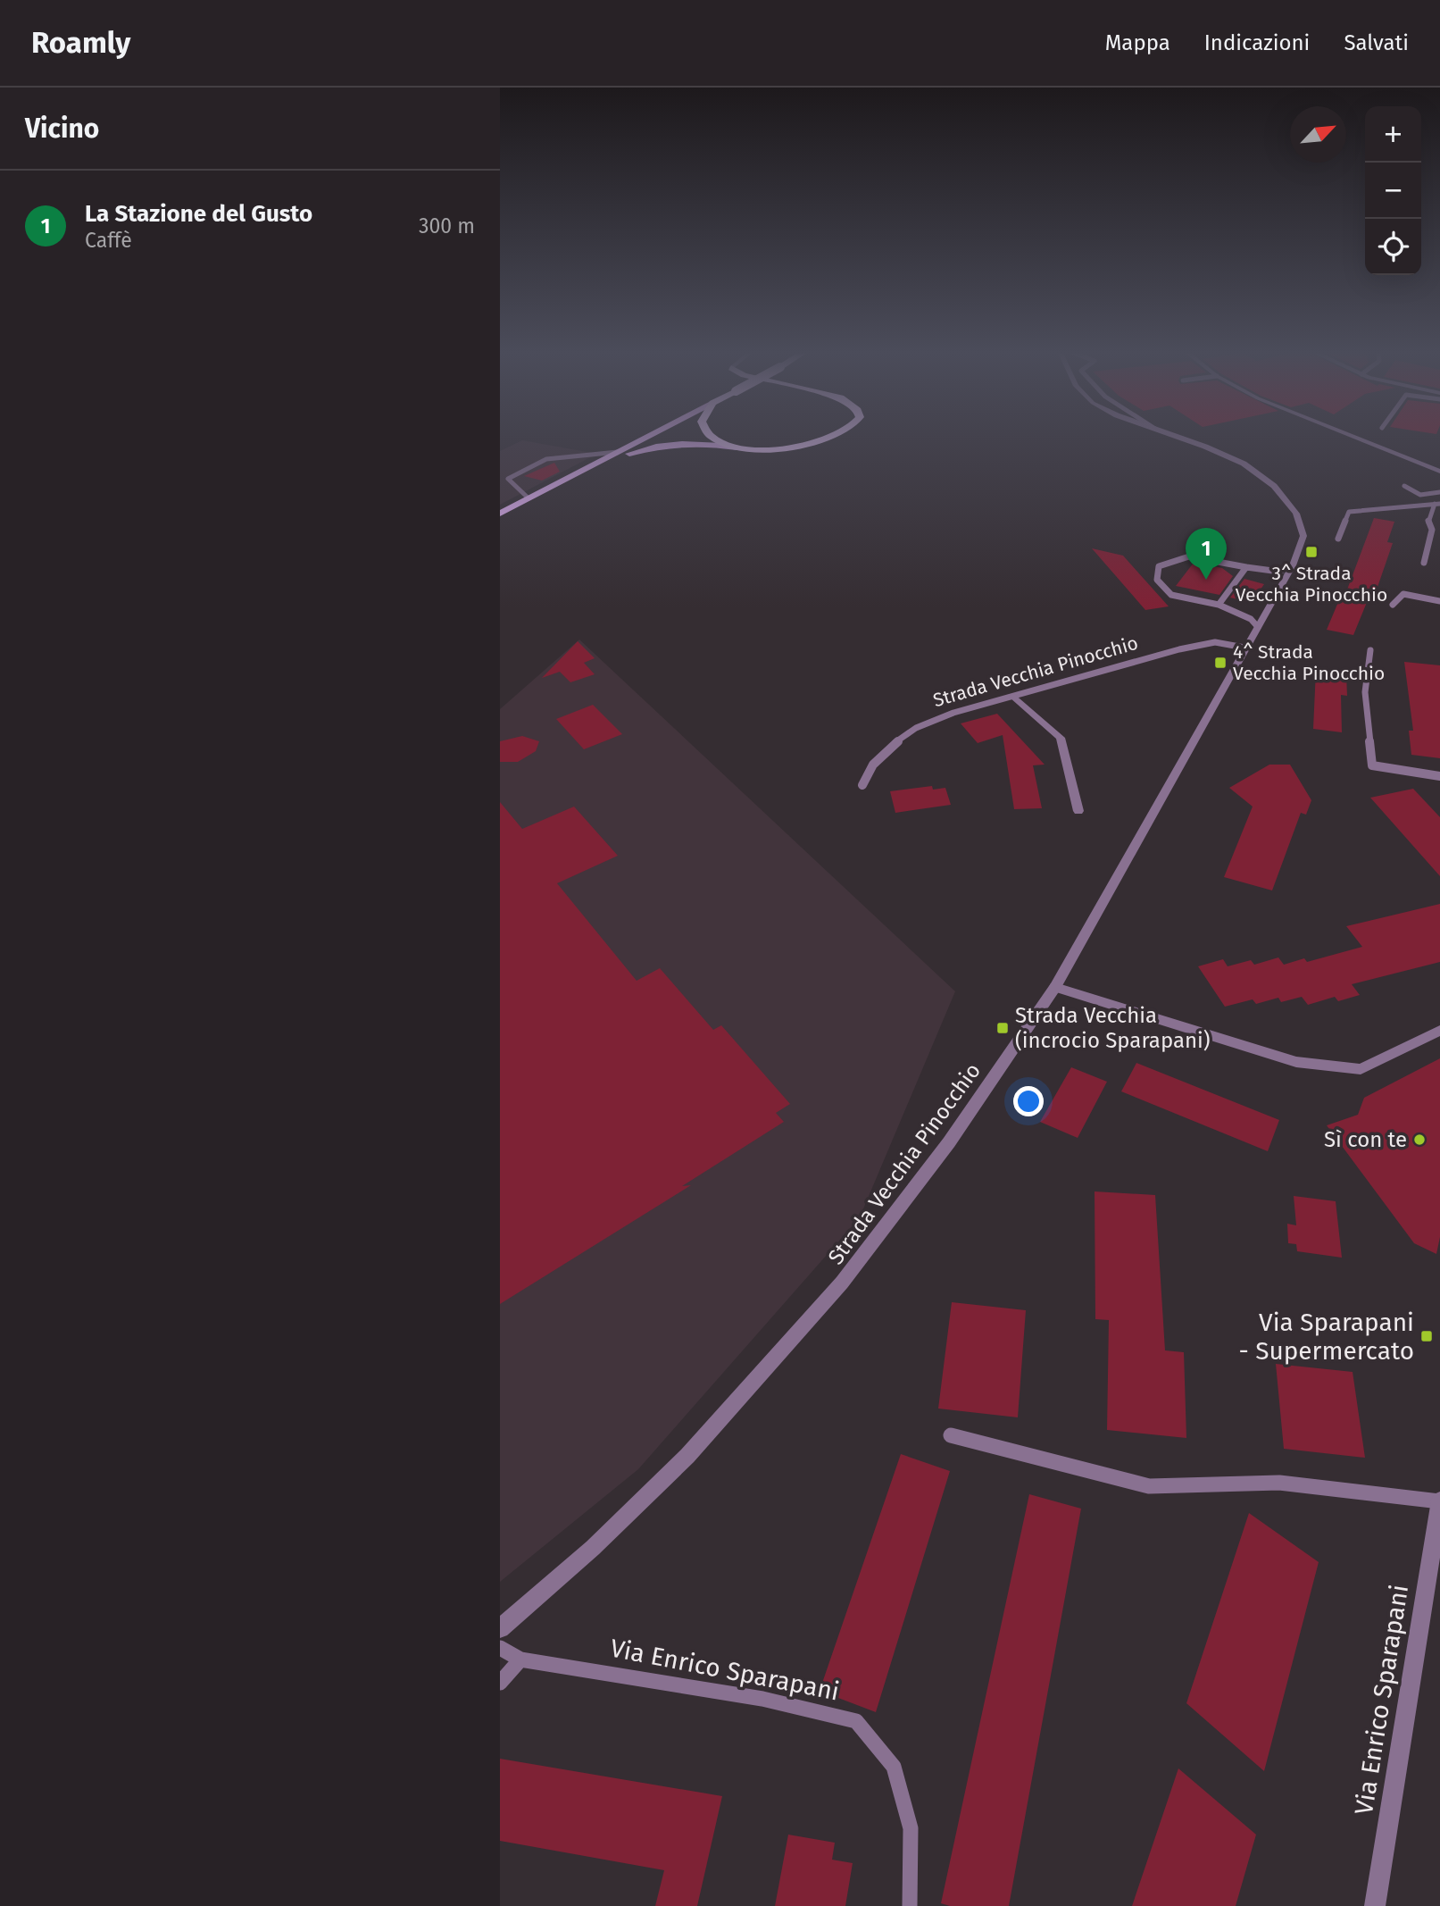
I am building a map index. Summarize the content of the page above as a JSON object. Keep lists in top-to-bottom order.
{
  "streets": {
    "street": ["Strada Vecchia Pinocchio", "Via Enrico Sparapani"]
  },
  "places": {
    "transit": [
      "3^ Strada Vecchia Pinocchio",
      "4^ Strada Vecchia Pinocchio",
      "Strada Vecchia (incrocio Sparapani)",
      "Via Sparapani - Supermercato"
    ],
    "other": ["Sì con te"]
  },
  "north": "top right",
  "page": {
    "header": "Roamly",
    "nav": ["Mappa", "Indicazioni", "Salvati"],
    "heading": "Vicino",
    "map_buttons": ["+", "−"],
    "list": [
      {
        "mark": "1",
        "name": "La Stazione del Gusto",
        "note": "Caffè",
        "value": "300 m"
      }
    ],
    "pins": "1"
  }
}
